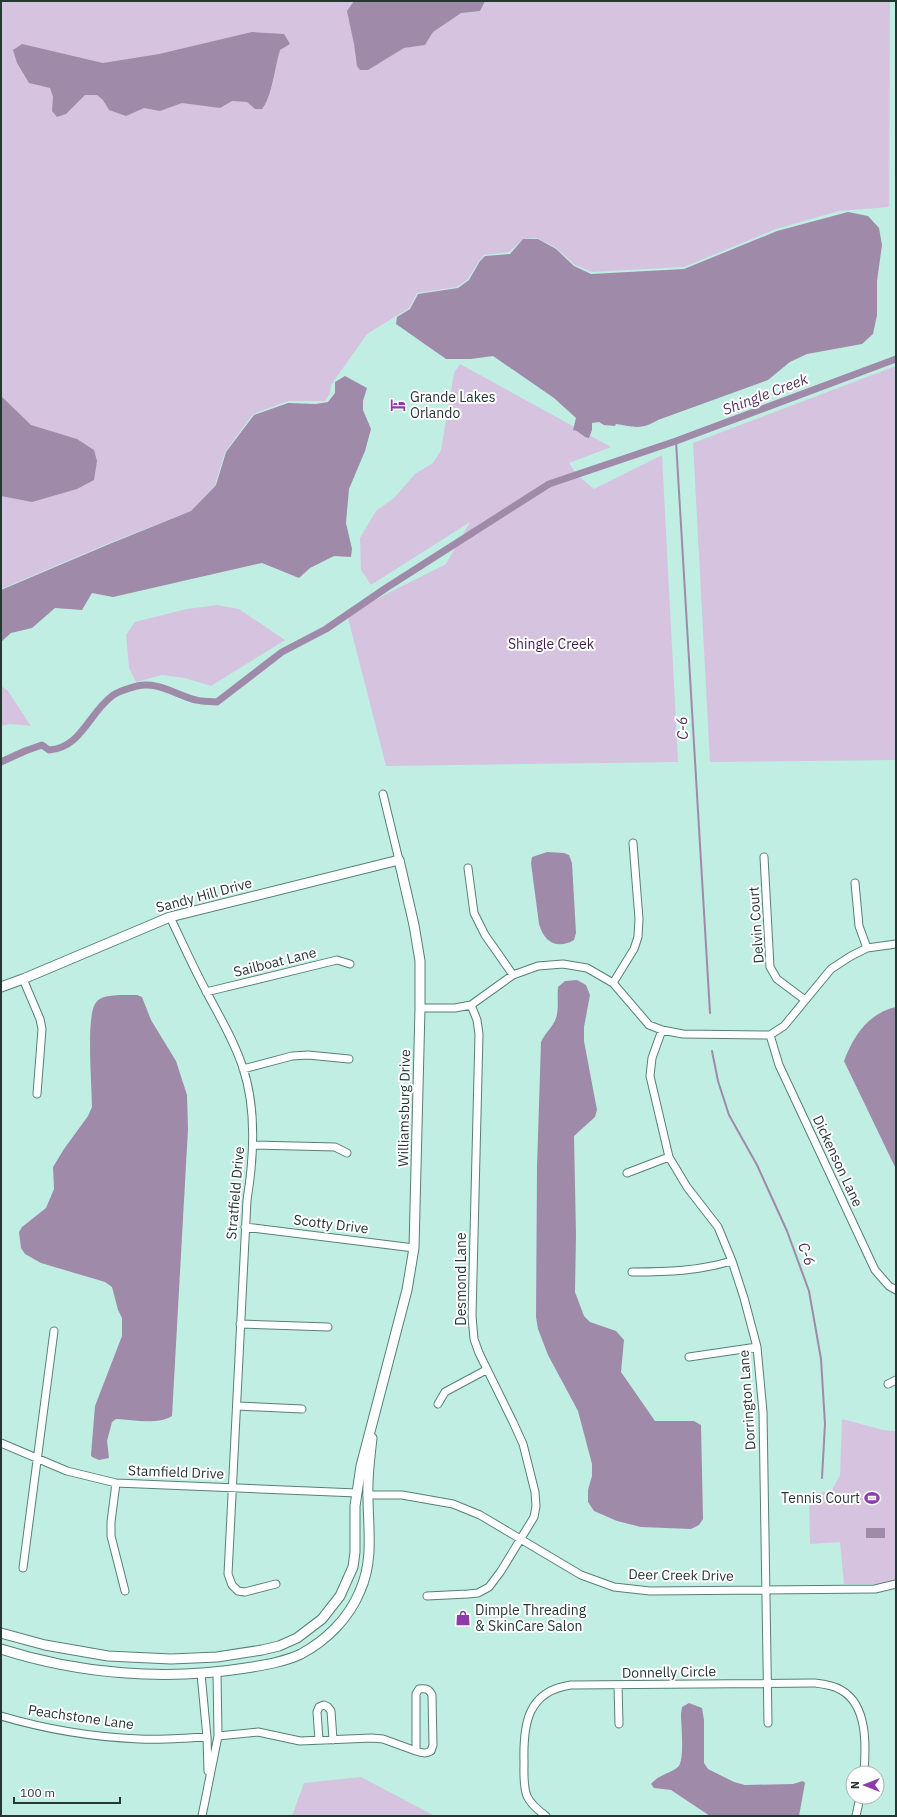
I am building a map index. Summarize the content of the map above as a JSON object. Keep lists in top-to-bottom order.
{
  "streets": {
    "street": [
      "Sandy Hill Drive",
      "Delvin Court",
      "Sailboat Lane",
      "Williamsburg Drive",
      "Dickenson Lane",
      "Stratfield Drive",
      "Scotty Drive",
      "Desmond Lane",
      "Dorrington Lane",
      "Stamfield Drive",
      "Deer Creek Drive",
      "Donnelly Circle",
      "Peachstone Lane"
    ]
  },
  "crossings": [
    ["Sandy Hill Drive", "Williamsburg Drive"],
    ["Sandy Hill Drive", "Stratfield Drive"],
    ["Sailboat Lane", "Stratfield Drive"],
    ["Williamsburg Drive", "Scotty Drive"],
    ["Williamsburg Drive", "Stamfield Drive"],
    ["Williamsburg Drive", "Deer Creek Drive"],
    ["Stratfield Drive", "Scotty Drive"],
    ["Stratfield Drive", "Stamfield Drive"],
    ["Desmond Lane", "Deer Creek Drive"],
    ["Dorrington Lane", "Deer Creek Drive"],
    ["Dorrington Lane", "Donnelly Circle"]
  ],
  "water": ["Shingle Creek", "C-6"],
  "parks": ["Shingle Creek"],
  "places": {
    "hotel": ["Grande Lakes Orlando"],
    "sports": ["Tennis Court"],
    "shop": ["Dimple Threading & SkinCare Salon"]
  },
  "scale_bar": "100 m",
  "north": "left"
}
